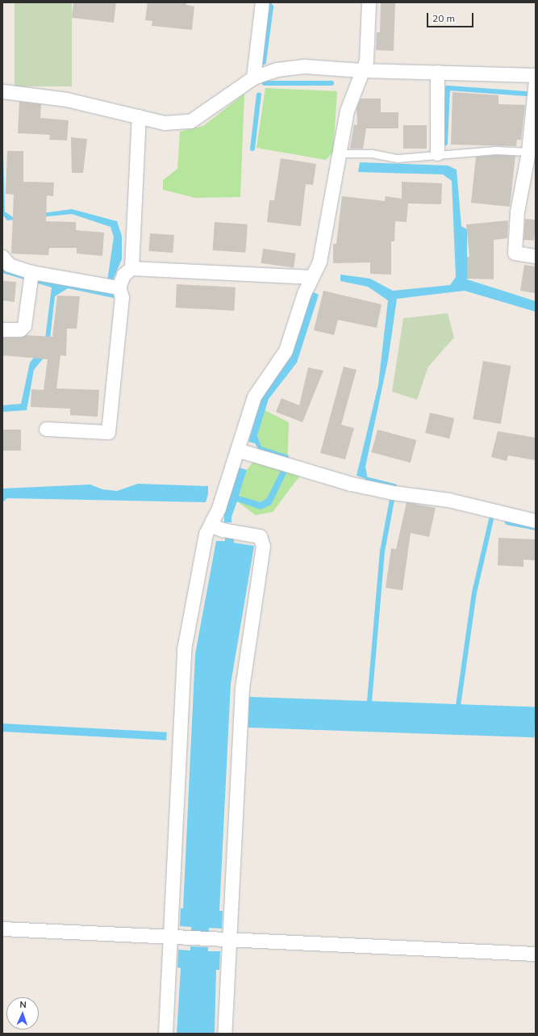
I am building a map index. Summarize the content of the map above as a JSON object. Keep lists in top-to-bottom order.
{
  "scale_bar": "20 m",
  "north": "top"
}
